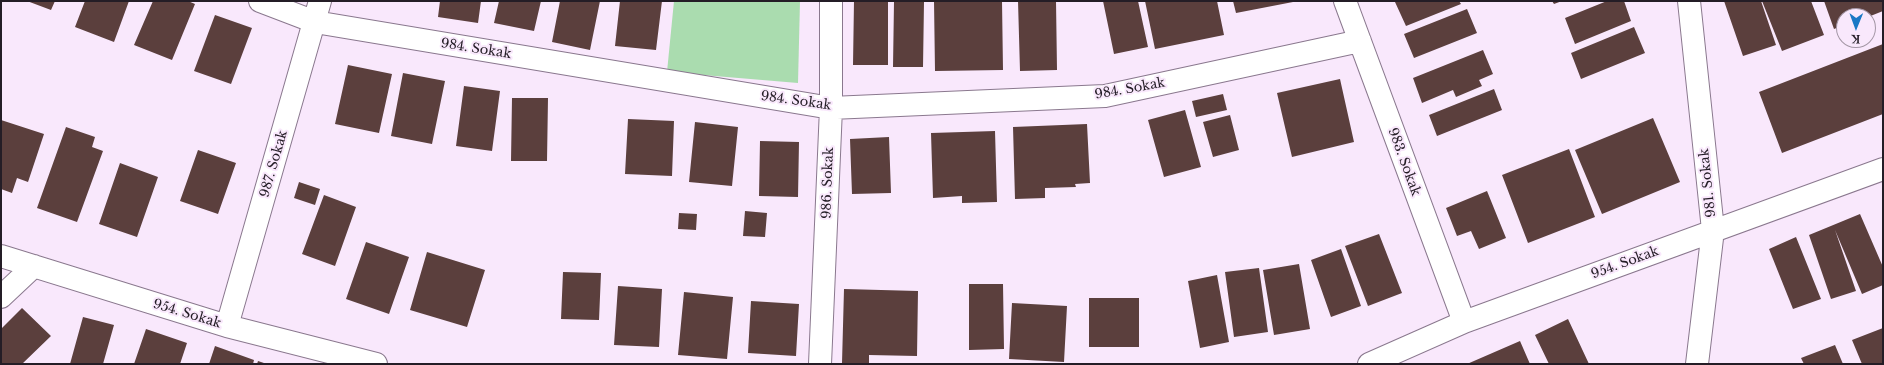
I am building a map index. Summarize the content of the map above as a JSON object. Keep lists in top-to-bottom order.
{
  "streets": {
    "street": [
      "984. Sokak",
      "983. Sokak",
      "987. Sokak",
      "986. Sokak",
      "981. Sokak",
      "954. Sokak"
    ]
  },
  "crossings": [
    ["984. Sokak", "983. Sokak"],
    ["984. Sokak", "987. Sokak"],
    ["984. Sokak", "986. Sokak"],
    ["983. Sokak", "954. Sokak"],
    ["987. Sokak", "954. Sokak"],
    ["981. Sokak", "954. Sokak"]
  ],
  "north": "bottom"
}
